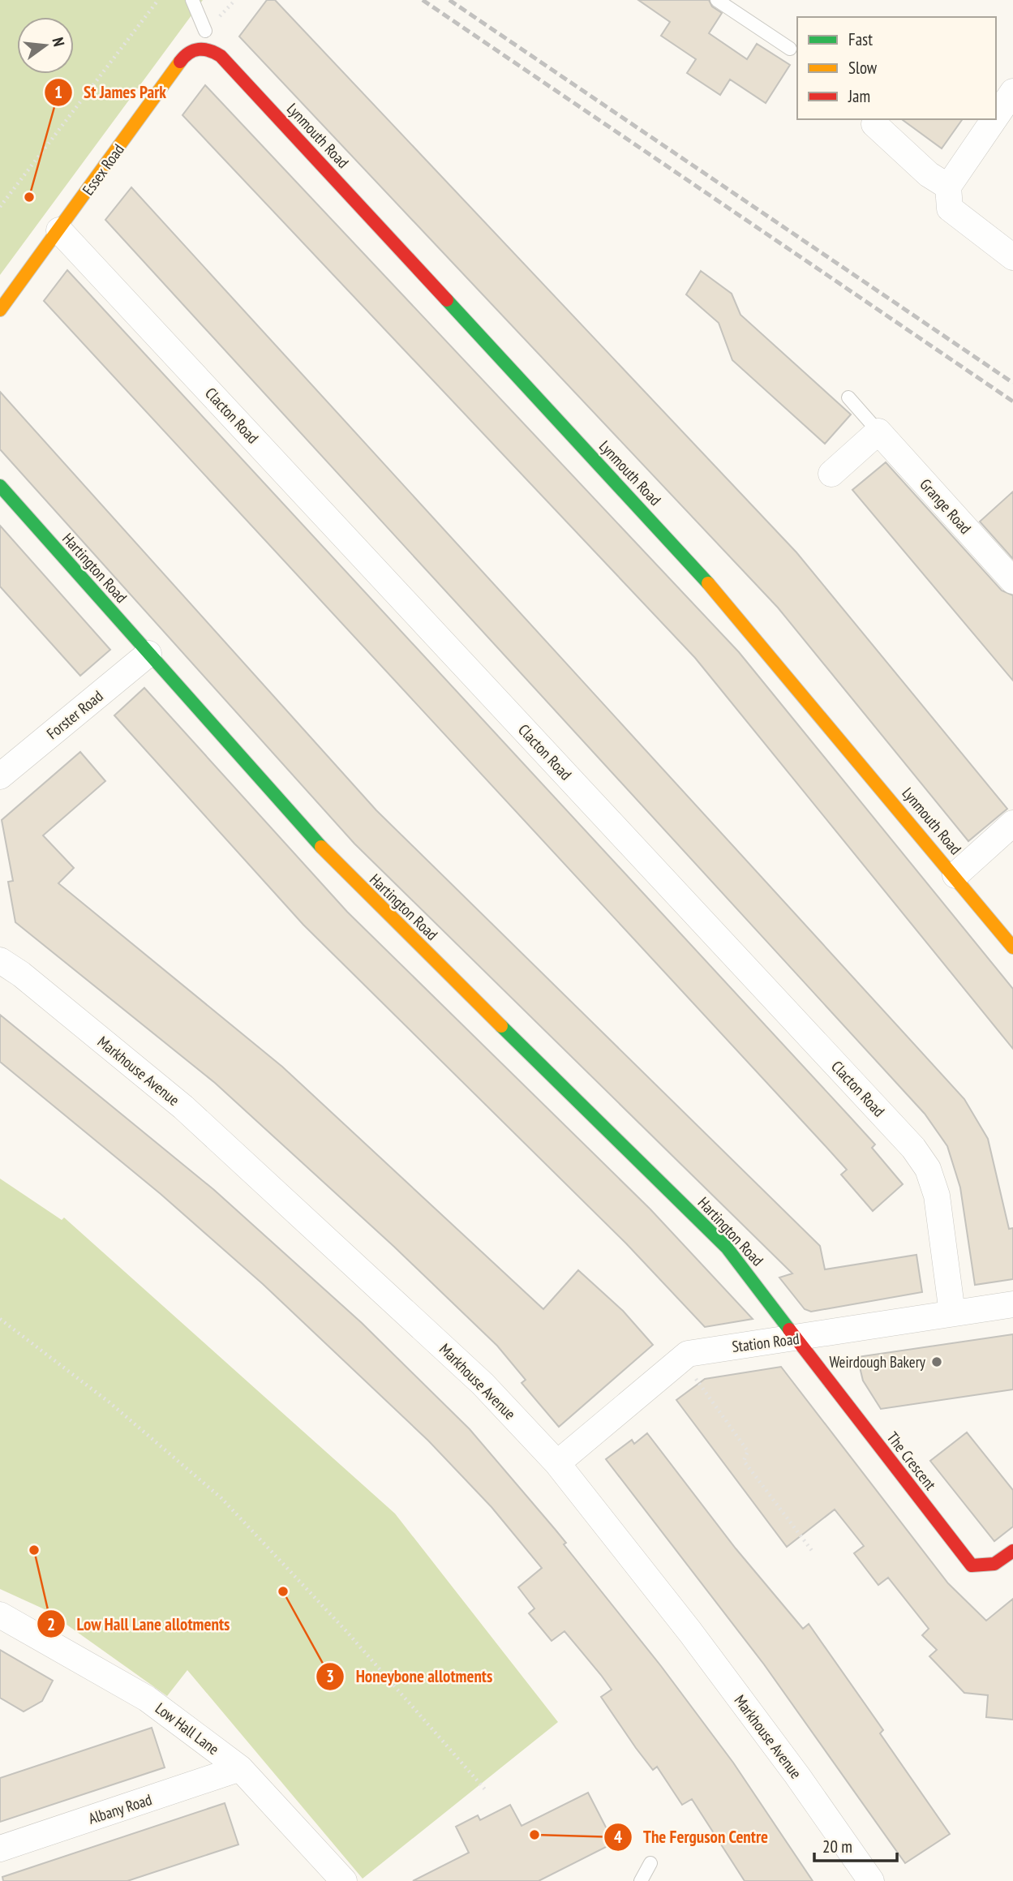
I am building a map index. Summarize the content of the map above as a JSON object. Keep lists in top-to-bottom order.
{
  "streets": {
    "street": [
      "Lynmouth Road",
      "Essex Road",
      "Clacton Road",
      "Grange Road",
      "Hartington Road",
      "Forster Road",
      "Markhouse Avenue",
      "Station Road",
      "The Crescent",
      "Low Hall Lane",
      "Albany Road"
    ]
  },
  "crossings": [
    ["Lynmouth Road", "Essex Road"],
    ["Essex Road", "Clacton Road"],
    ["Clacton Road", "Station Road"],
    ["Hartington Road", "Forster Road"],
    ["Hartington Road", "Station Road"],
    ["Hartington Road", "The Crescent"],
    ["Markhouse Avenue", "Station Road"],
    ["Station Road", "The Crescent"],
    ["Low Hall Lane", "Albany Road"]
  ],
  "places": [
    "St James Park",
    "Weirdough Bakery",
    "Low Hall Lane allotments",
    "Honeybone allotments",
    "The Ferguson Centre"
  ],
  "legend": ["Fast", "Slow", "Jam"],
  "scale_bar": "20 m",
  "north": "right"
}
